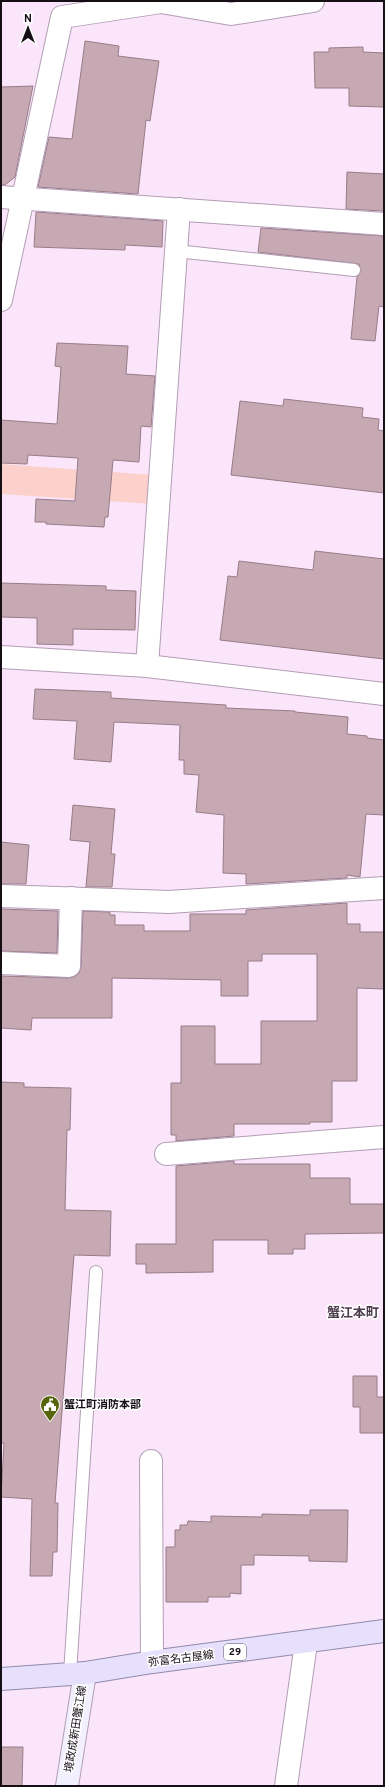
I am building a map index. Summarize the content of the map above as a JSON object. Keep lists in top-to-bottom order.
{
  "streets": {
    "main road": ["29", "弥富名古屋線", "境政成新田蟹江線"]
  },
  "crossings": [
    ["弥富名古屋線", "境政成新田蟹江線"]
  ],
  "districts": ["蟹江本町"],
  "places": {
    "public building": ["蟹江町消防本部"]
  },
  "north": "top"
}
